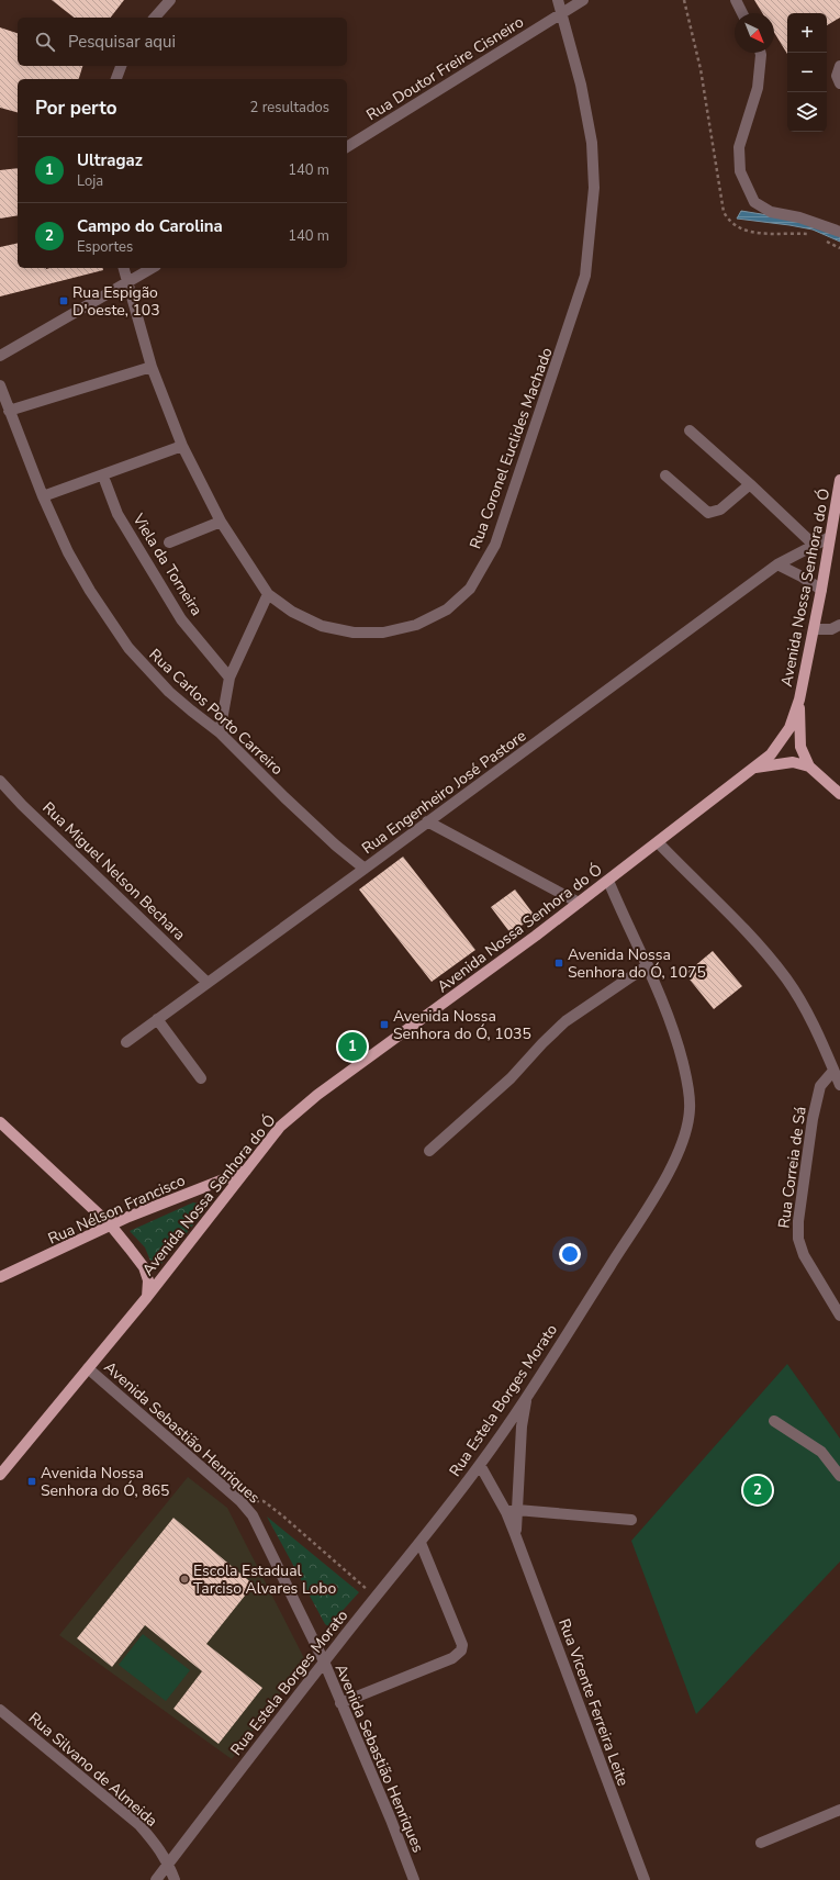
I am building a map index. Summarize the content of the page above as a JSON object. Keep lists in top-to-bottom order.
{
  "streets": {
    "main road": ["Avenida Nossa Senhora do Ó", "Rua Nélson Francisco"],
    "street": [
      "Rua Doutor Freire Cisneiro",
      "Rua Coronel Euclides Machado",
      "Viela da Torneira",
      "Rua Carlos Porto Carreiro",
      "Rua Engenheiro José Pastore",
      "Rua Miguel Nelson Bechara",
      "Rua Correia de Sá",
      "Rua Estela Borges Morato",
      "Avenida Sebastião Henriques",
      "Rua Vicente Ferreira Leite",
      "Rua Silvano de Almeida"
    ]
  },
  "crossings": [
    ["Rua Doutor Freire Cisneiro", "Rua Coronel Euclides Machado"],
    ["Avenida Nossa Senhora do Ó", "Rua Engenheiro José Pastore"],
    ["Avenida Nossa Senhora do Ó", "Rua Nélson Francisco"],
    ["Avenida Nossa Senhora do Ó", "Rua Estela Borges Morato"],
    ["Avenida Nossa Senhora do Ó", "Avenida Sebastião Henriques"],
    ["Rua Carlos Porto Carreiro", "Rua Engenheiro José Pastore"],
    ["Rua Engenheiro José Pastore", "Rua Miguel Nelson Bechara"],
    ["Rua Estela Borges Morato", "Avenida Sebastião Henriques"],
    ["Rua Estela Borges Morato", "Rua Vicente Ferreira Leite"],
    ["Rua Estela Borges Morato", "Rua Silvano de Almeida"]
  ],
  "places": {
    "transit": [
      "Rua Espigão D'oeste, 103",
      "Avenida Nossa Senhora do Ó, 1075",
      "Avenida Nossa Senhora do Ó, 1035",
      "Avenida Nossa Senhora do Ó, 865"
    ],
    "other": ["Escola Estadual Tarciso Alvares Lobo"]
  },
  "north": "bottom right",
  "page": {
    "map_buttons": ["+", "−"],
    "search": "Pesquisar aqui",
    "heading": ["Por perto", "2 resultados"],
    "list": [
      {
        "mark": "1",
        "name": "Ultragaz",
        "note": "Loja",
        "value": "140 m"
      },
      {
        "mark": "2",
        "name": "Campo do Carolina",
        "note": "Esportes",
        "value": "140 m"
      }
    ],
    "pins": ["1", "2"]
  }
}
